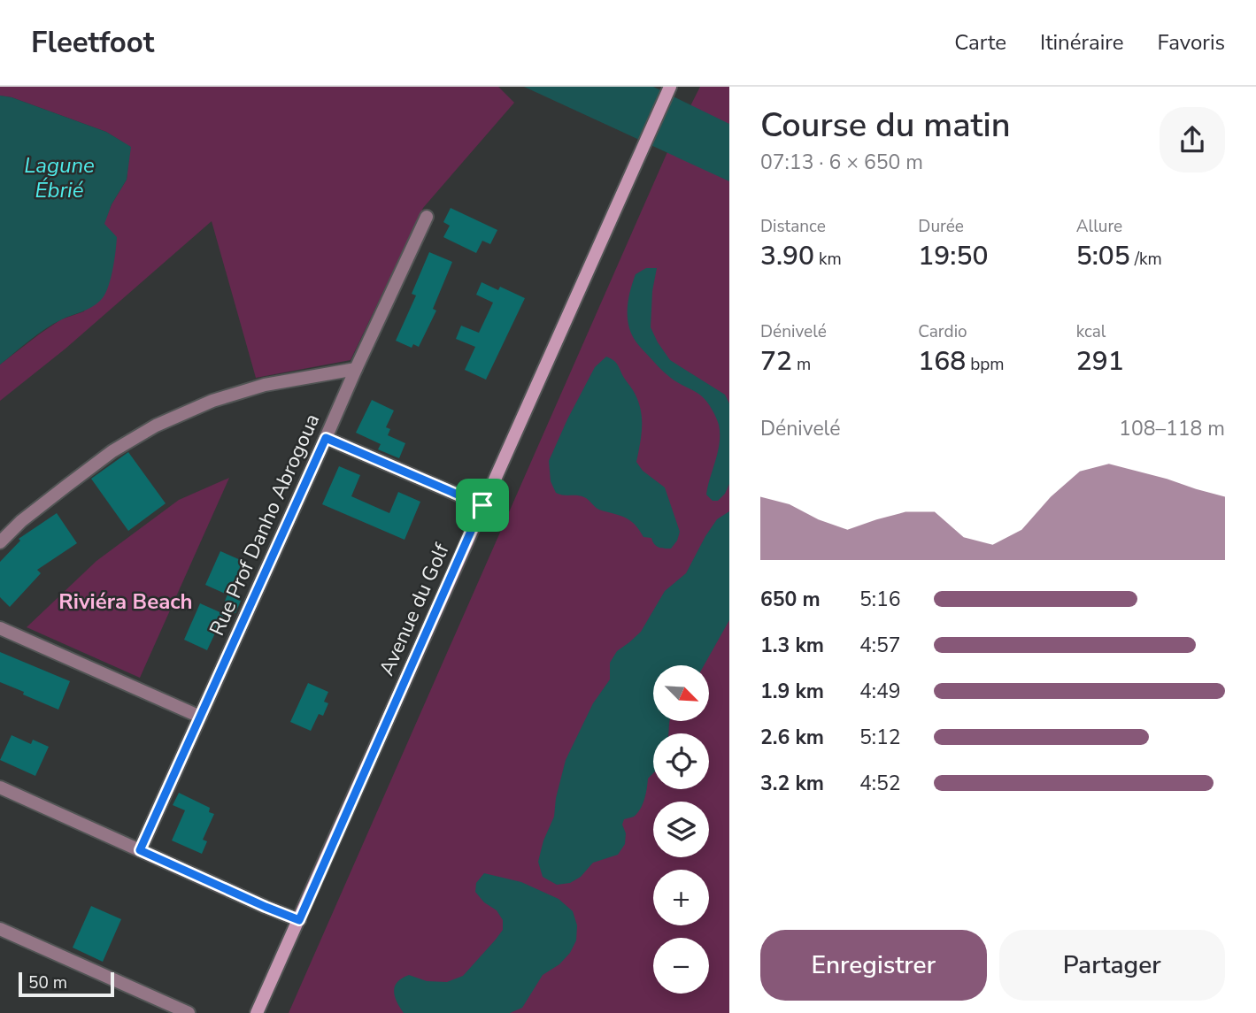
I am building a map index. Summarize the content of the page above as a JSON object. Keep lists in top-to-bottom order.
{
  "streets": {
    "main road": ["Avenue du Golf"],
    "street": ["Rue Prof Danho Abrogoua"]
  },
  "districts": ["Riviéra Beach"],
  "water": ["Lagune Ébrié"],
  "scale_bar": "50 m",
  "north": "bottom right",
  "page": {
    "header": "Fleetfoot",
    "nav": ["Carte", "Itinéraire", "Favoris"],
    "heading": ["Course du matin", "07:13 · 6 × 650 m"],
    "stats": [
      ["Distance", "3.90 km"],
      ["Durée", "19:50"],
      ["Allure", "5:05 /km"],
      ["Dénivelé", "72 m"],
      ["Cardio", "168 bpm"],
      ["kcal", "291"]
    ],
    "chart": ["Dénivelé", "108–118 m"],
    "list": [
      {
        "name": "650 m",
        "note": "5:16"
      },
      {
        "name": "1.3 km",
        "note": "4:57"
      },
      {
        "name": "1.9 km",
        "note": "4:49"
      },
      {
        "name": "2.6 km",
        "note": "5:12"
      },
      {
        "name": "3.2 km",
        "note": "4:52"
      }
    ],
    "map_buttons": ["+", "−"],
    "buttons": ["Enregistrer", "Partager"],
    "scale": "50 m"
  }
}
